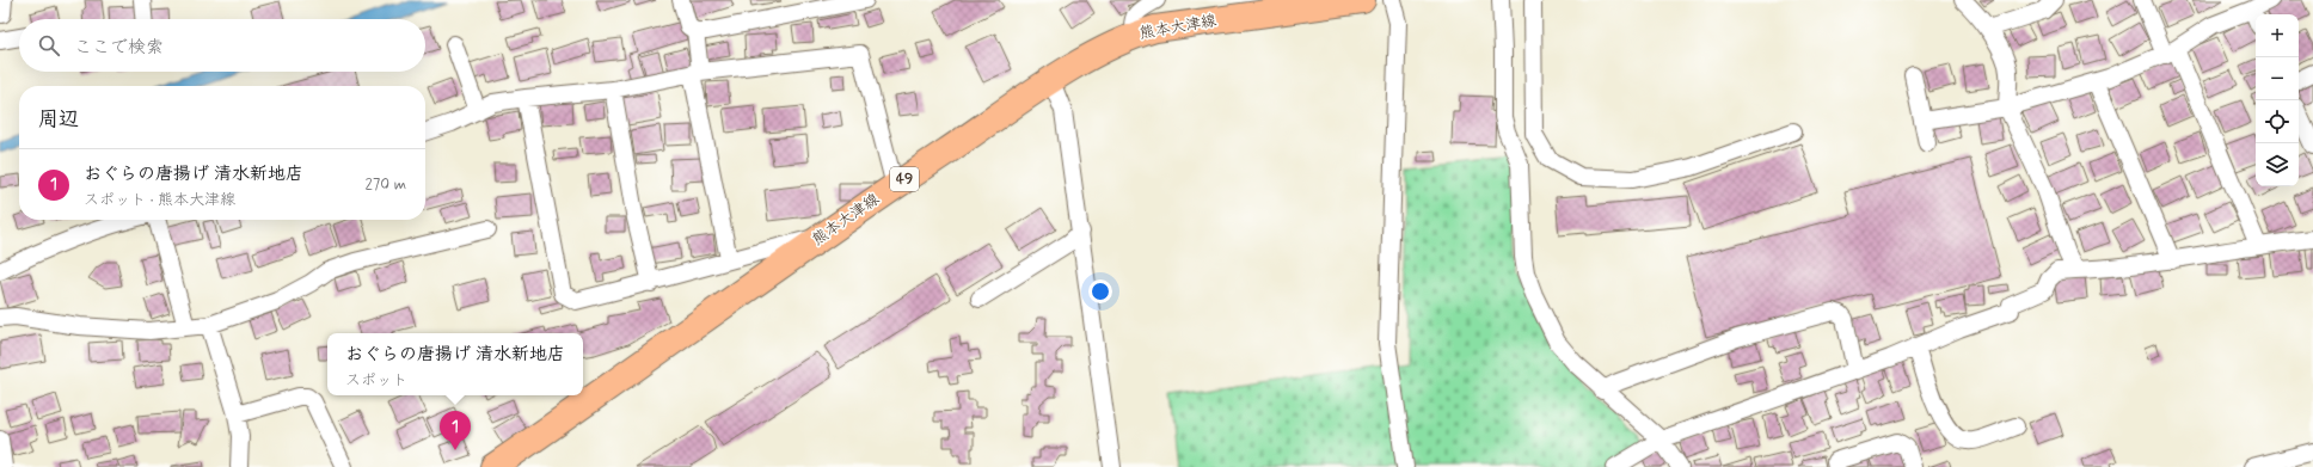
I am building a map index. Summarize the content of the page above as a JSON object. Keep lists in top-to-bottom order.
{
  "streets": {
    "main road": ["熊本大津線", "49"]
  },
  "page": {
    "map_buttons": ["+", "−"],
    "search": "ここで検索",
    "heading": "周辺",
    "list": [
      {
        "mark": "1",
        "name": "おぐらの唐揚げ 清水新地店",
        "note": "スポット · 熊本大津線",
        "value": "270 m"
      }
    ],
    "popup": ["おぐらの唐揚げ 清水新地店", "スポット"],
    "pins": "1"
  }
}
